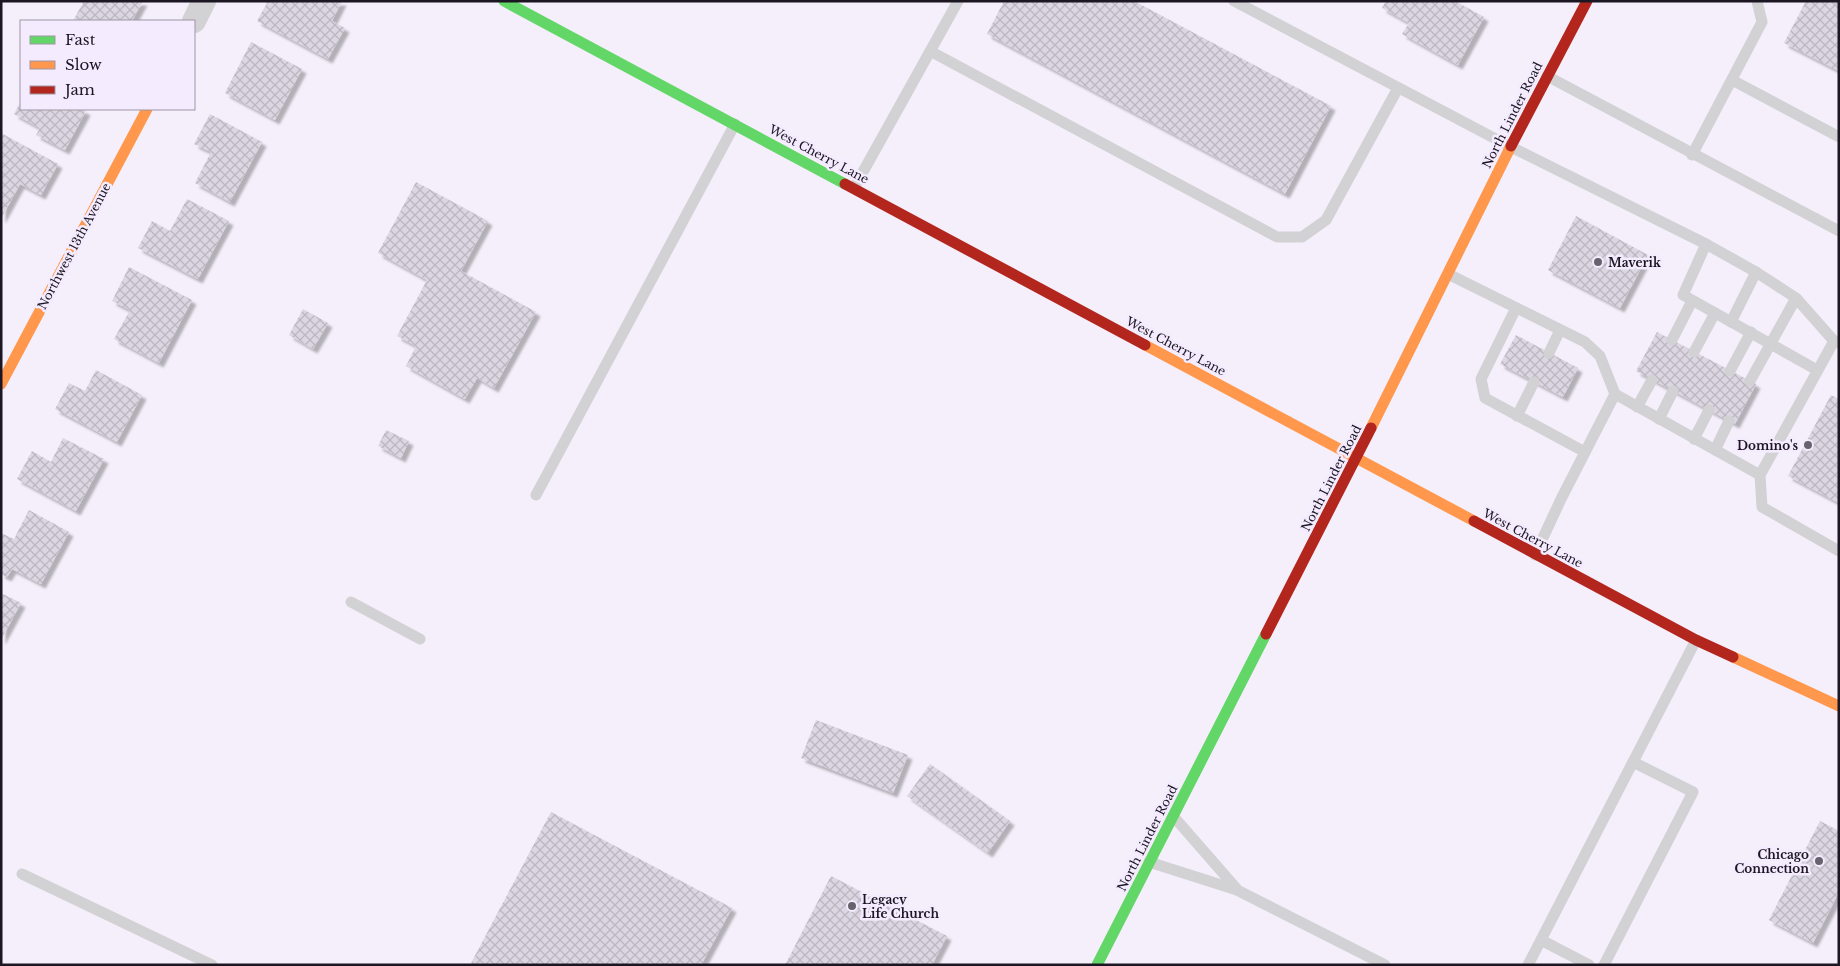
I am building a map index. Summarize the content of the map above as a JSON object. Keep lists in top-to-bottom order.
{
  "streets": {
    "main road": ["North Linder Road", "West Cherry Lane", "Northwest 13th Avenue"]
  },
  "crossings": [
    ["North Linder Road", "West Cherry Lane"]
  ],
  "places": [
    "Maverik",
    "Domino's",
    "Chicago Connection",
    "Legacy Life Church"
  ],
  "legend": ["Fast", "Slow", "Jam"]
}
